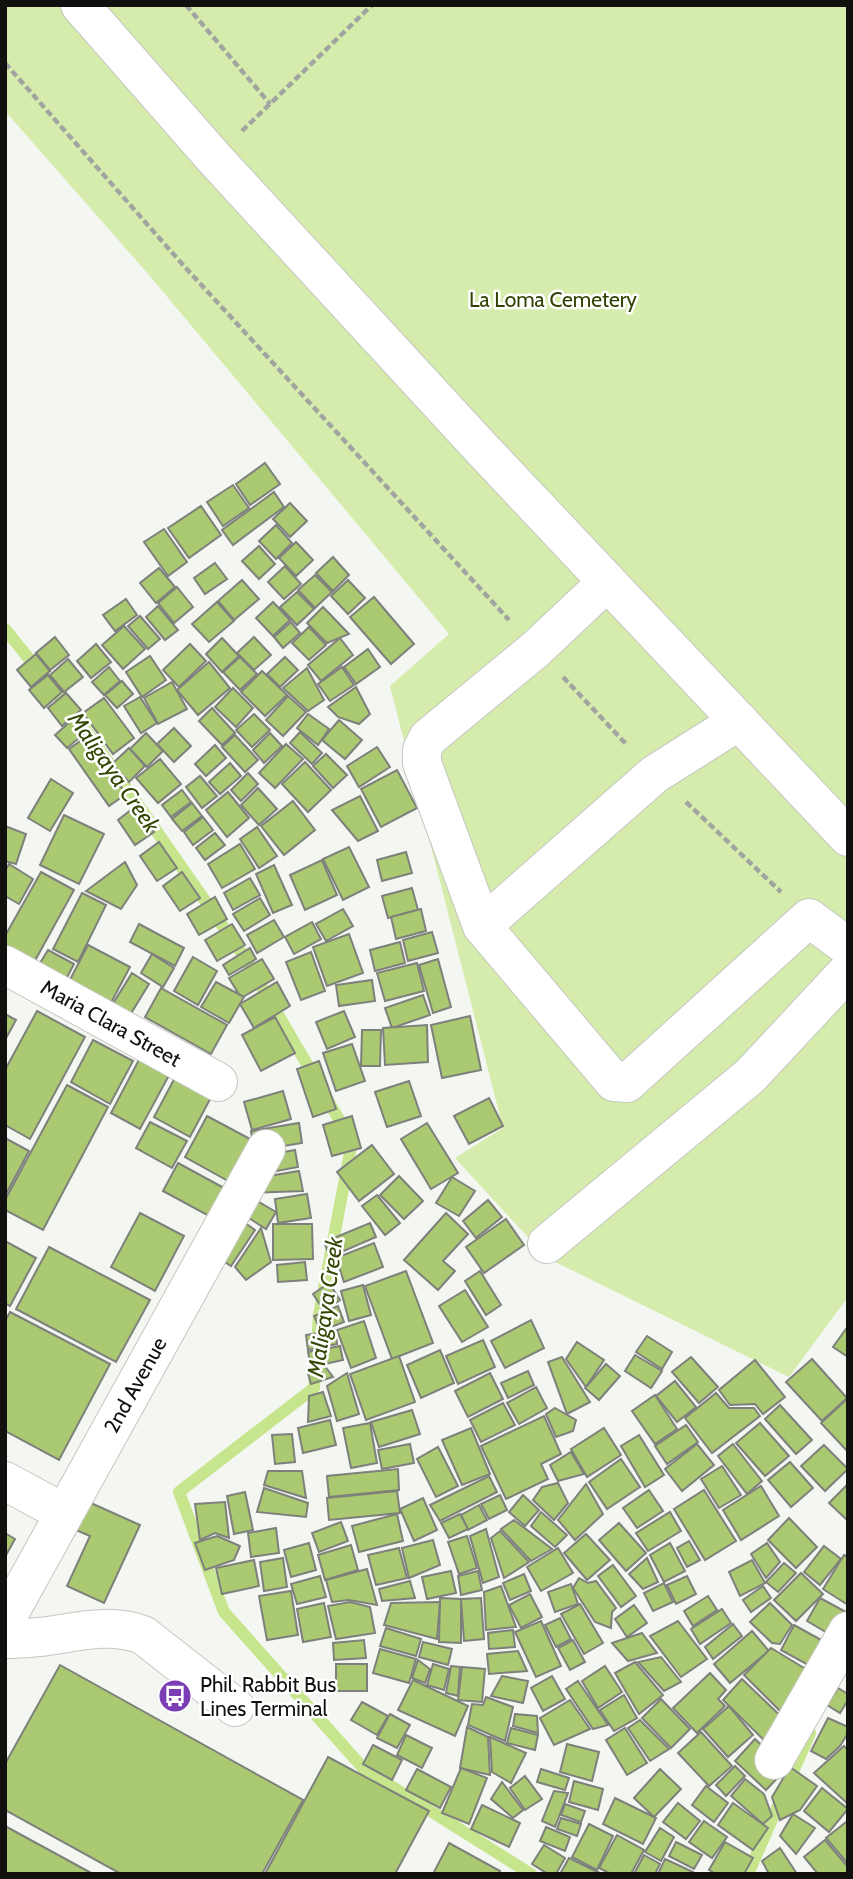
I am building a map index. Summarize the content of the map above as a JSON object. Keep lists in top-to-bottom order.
{
  "streets": {
    "street": ["Maria Clara Street", "2nd Avenue"]
  },
  "water": ["Maligaya Creek"],
  "parks": ["La Loma Cemetery"],
  "places": {
    "bus stop": ["Phil. Rabbit Bus Lines Terminal"]
  }
}
